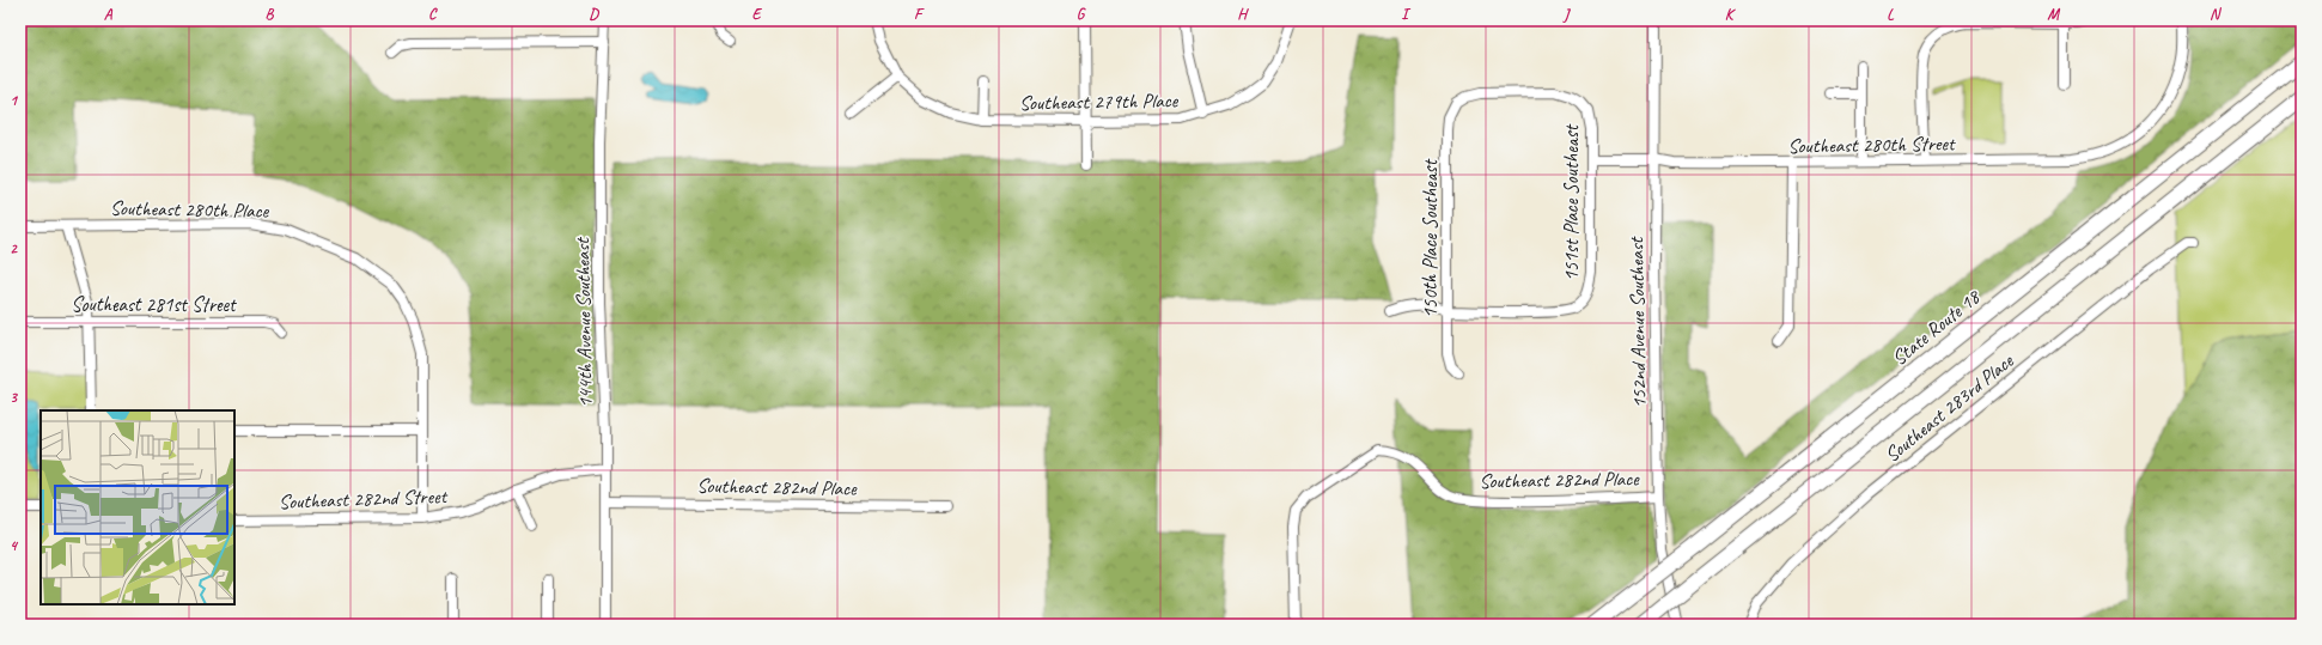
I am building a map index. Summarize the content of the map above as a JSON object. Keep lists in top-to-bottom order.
{
  "streets": {
    "highway": ["State Route 18"],
    "street": [
      "Southeast 279th Place",
      "Southeast 280th Street",
      "151st Place Southeast",
      "Southeast 280th Place",
      "150th Place Southeast",
      "Southeast 281st Street",
      "144th Avenue Southeast",
      "152nd Avenue Southeast",
      "Southeast 283rd Place",
      "Southeast 282nd Place",
      "Southeast 282nd Street"
    ]
  },
  "crossings": [
    ["Southeast 280th Street", "151st Place Southeast"],
    ["Southeast 280th Street", "152nd Avenue Southeast"],
    ["151st Place Southeast", "150th Place Southeast"],
    ["Southeast 280th Place", "Southeast 282nd Street"],
    ["144th Avenue Southeast", "Southeast 282nd Place"],
    ["144th Avenue Southeast", "Southeast 282nd Street"],
    ["152nd Avenue Southeast", "Southeast 282nd Place"]
  ],
  "grid": {
    "columns": [
      "A",
      "B",
      "C",
      "D",
      "E",
      "F",
      "G",
      "H",
      "I",
      "J",
      "K",
      "L",
      "M",
      "N"
    ],
    "rows": [
      "1",
      "2",
      "3",
      "4"
    ]
  }
}
